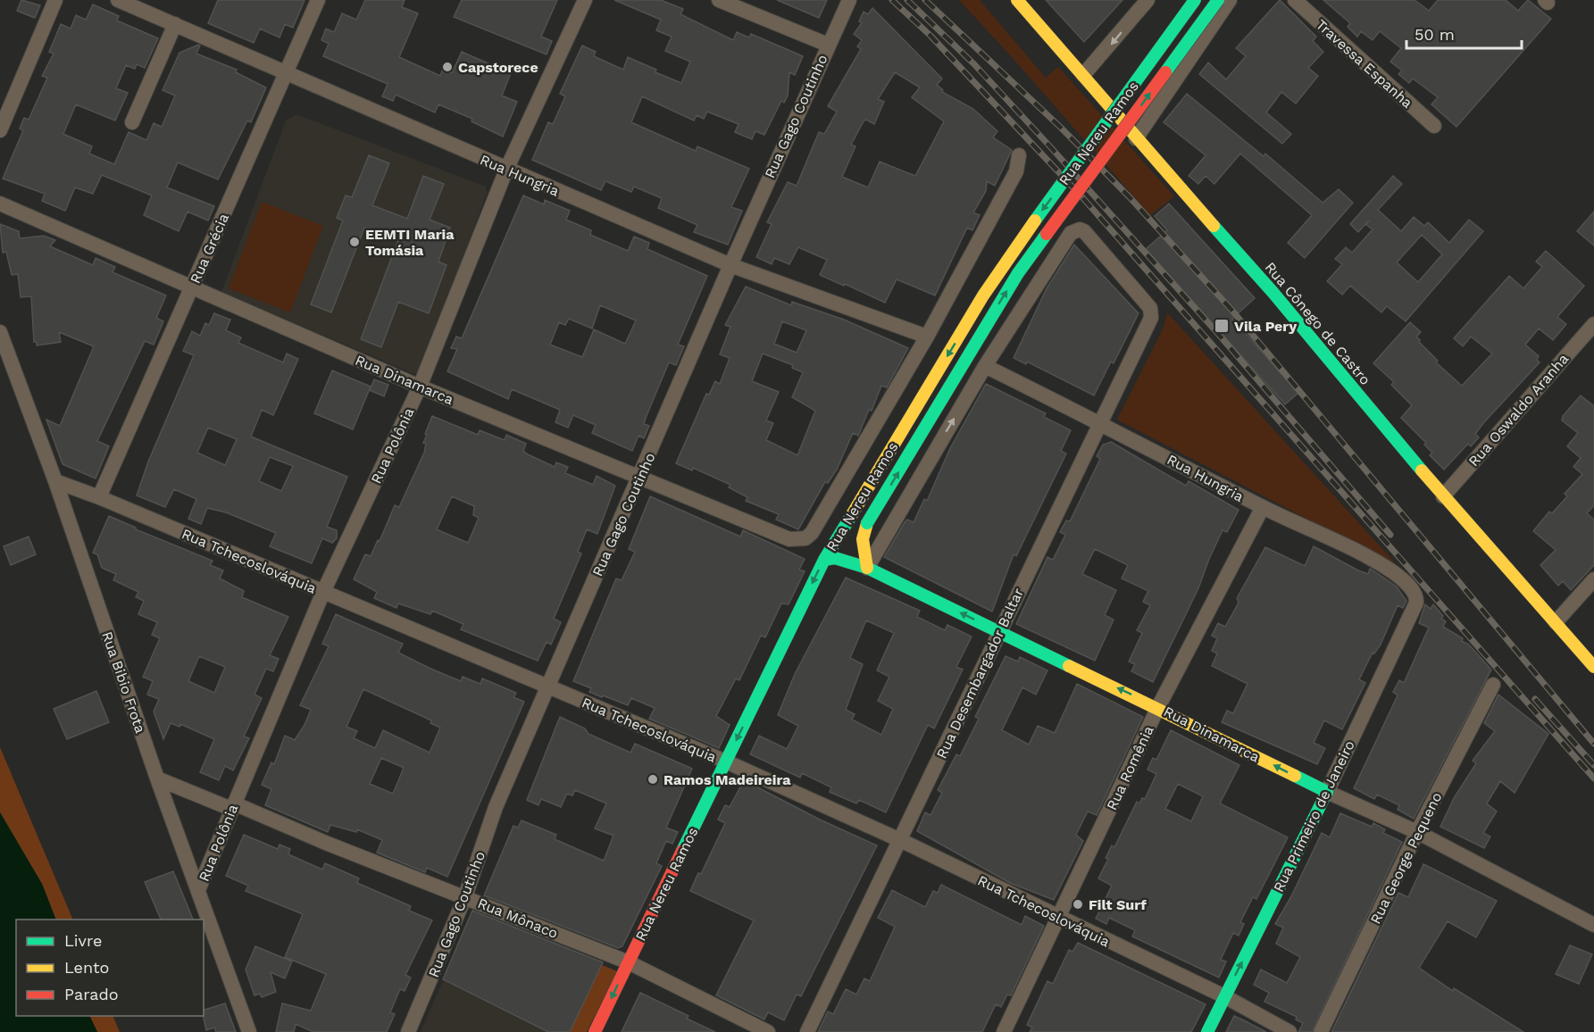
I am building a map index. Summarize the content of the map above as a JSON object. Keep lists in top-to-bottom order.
{
  "streets": {
    "street": [
      "Travessa Espanha",
      "Rua Gago Coutinho",
      "Rua Nereu Ramos",
      "Rua Hungria",
      "Rua Grécia",
      "Rua Cônego de Castro",
      "Rua Dinamarca",
      "Rua Oswaldo Aranha",
      "Rua Polônia",
      "Rua Tchecoslováquia",
      "Rua Desembargador Baltar",
      "Rua Bibio Frota",
      "Rua Romênia",
      "Rua Primeiro de Janeiro",
      "Rua George Pequeno",
      "Rua Mônaco"
    ]
  },
  "crossings": [
    ["Rua Gago Coutinho", "Rua Hungria"],
    ["Rua Gago Coutinho", "Rua Dinamarca"],
    ["Rua Gago Coutinho", "Rua Tchecoslováquia"],
    ["Rua Gago Coutinho", "Rua Mônaco"],
    ["Rua Nereu Ramos", "Rua Hungria"],
    ["Rua Nereu Ramos", "Rua Dinamarca"],
    ["Rua Nereu Ramos", "Rua Tchecoslováquia"],
    ["Rua Nereu Ramos", "Rua Mônaco"],
    ["Rua Hungria", "Rua Grécia"],
    ["Rua Hungria", "Rua Polônia"],
    ["Rua Hungria", "Rua Desembargador Baltar"],
    ["Rua Hungria", "Rua Romênia"],
    ["Rua Hungria", "Rua Primeiro de Janeiro"],
    ["Rua Grécia", "Rua Dinamarca"],
    ["Rua Grécia", "Rua Tchecoslováquia"],
    ["Rua Cônego de Castro", "Rua Oswaldo Aranha"],
    ["Rua Dinamarca", "Rua Polônia"],
    ["Rua Dinamarca", "Rua Desembargador Baltar"],
    ["Rua Dinamarca", "Rua Romênia"],
    ["Rua Dinamarca", "Rua Primeiro de Janeiro"],
    ["Rua Dinamarca", "Rua George Pequeno"],
    ["Rua Polônia", "Rua Tchecoslováquia"],
    ["Rua Polônia", "Rua Bibio Frota"],
    ["Rua Polônia", "Rua Mônaco"],
    ["Rua Tchecoslováquia", "Rua Desembargador Baltar"],
    ["Rua Tchecoslováquia", "Rua Bibio Frota"],
    ["Rua Tchecoslováquia", "Rua Romênia"],
    ["Rua Tchecoslováquia", "Rua Primeiro de Janeiro"],
    ["Rua Bibio Frota", "Rua Mônaco"]
  ],
  "one_way": ["Rua Primeiro de Janeiro"],
  "places": {
    "other": [
      "Capstorece",
      "EEMTI Maria Tomásia",
      "Ramos Madeireira",
      "Filt Surf"
    ],
    "transit": ["Vila Pery"]
  },
  "legend": ["Livre", "Lento", "Parado"],
  "scale_bar": "50 m"
}
